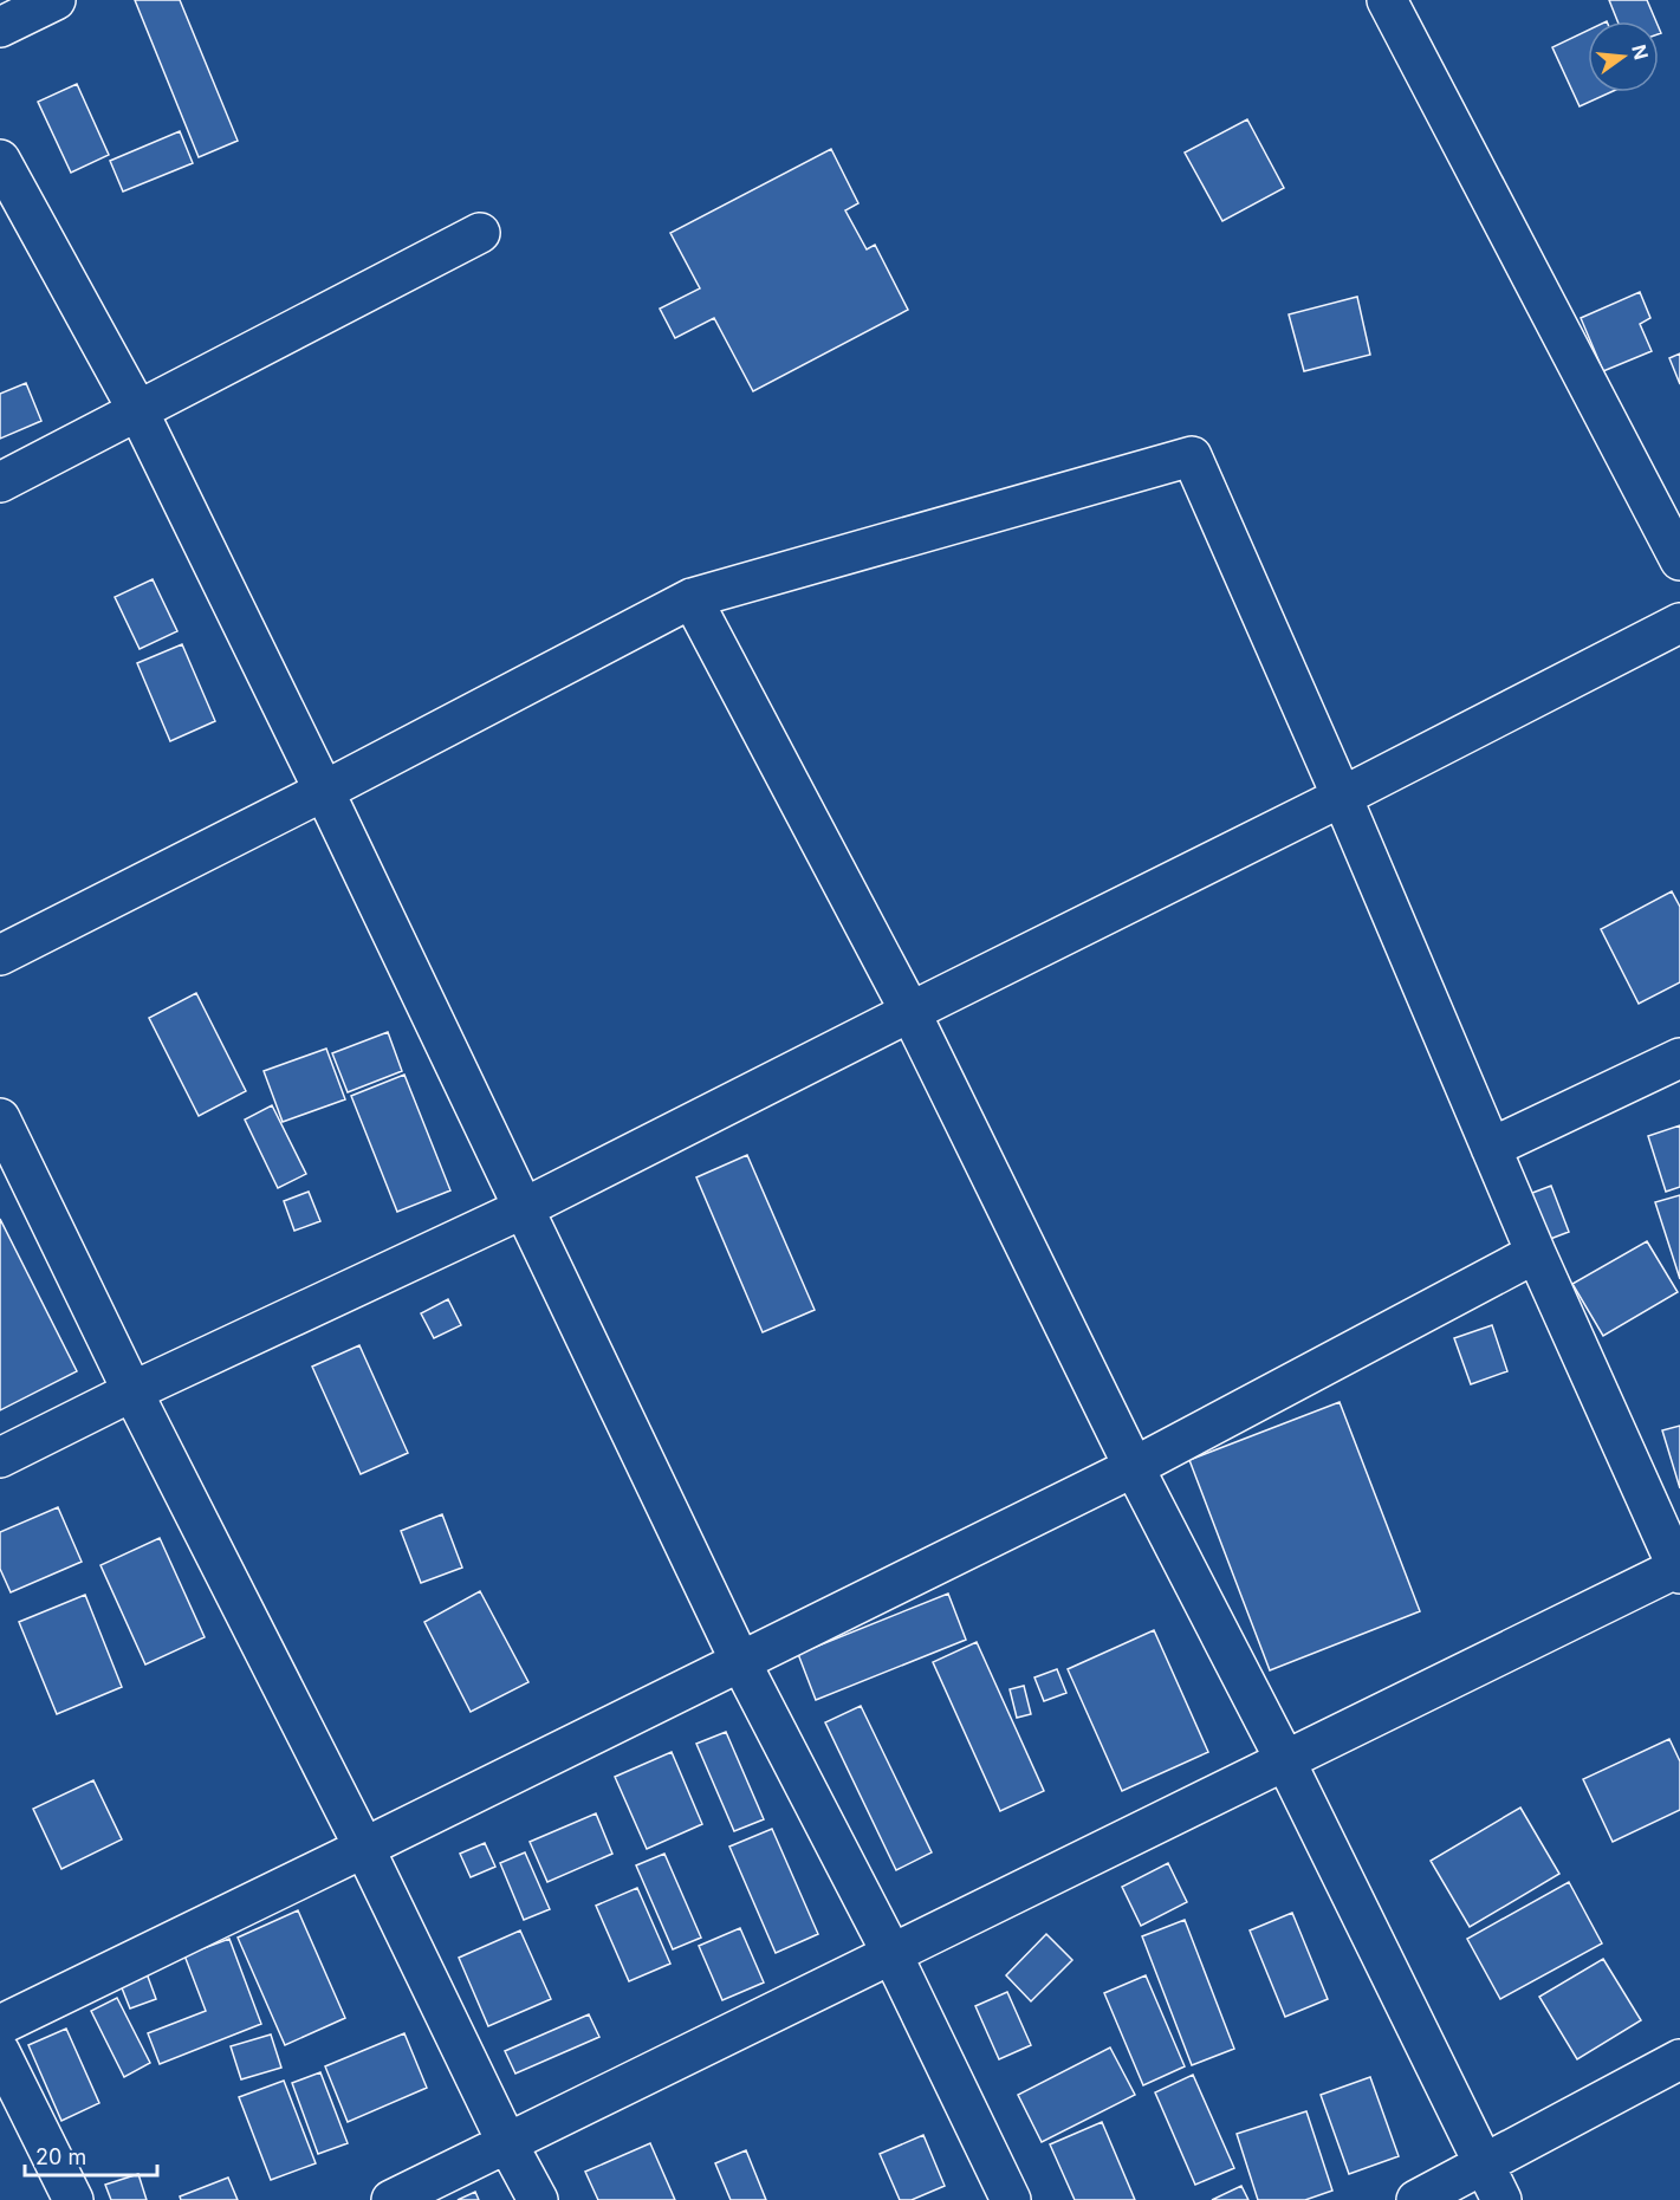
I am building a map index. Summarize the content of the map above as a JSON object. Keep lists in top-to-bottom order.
{
  "scale_bar": "20 m",
  "north": "right"
}
